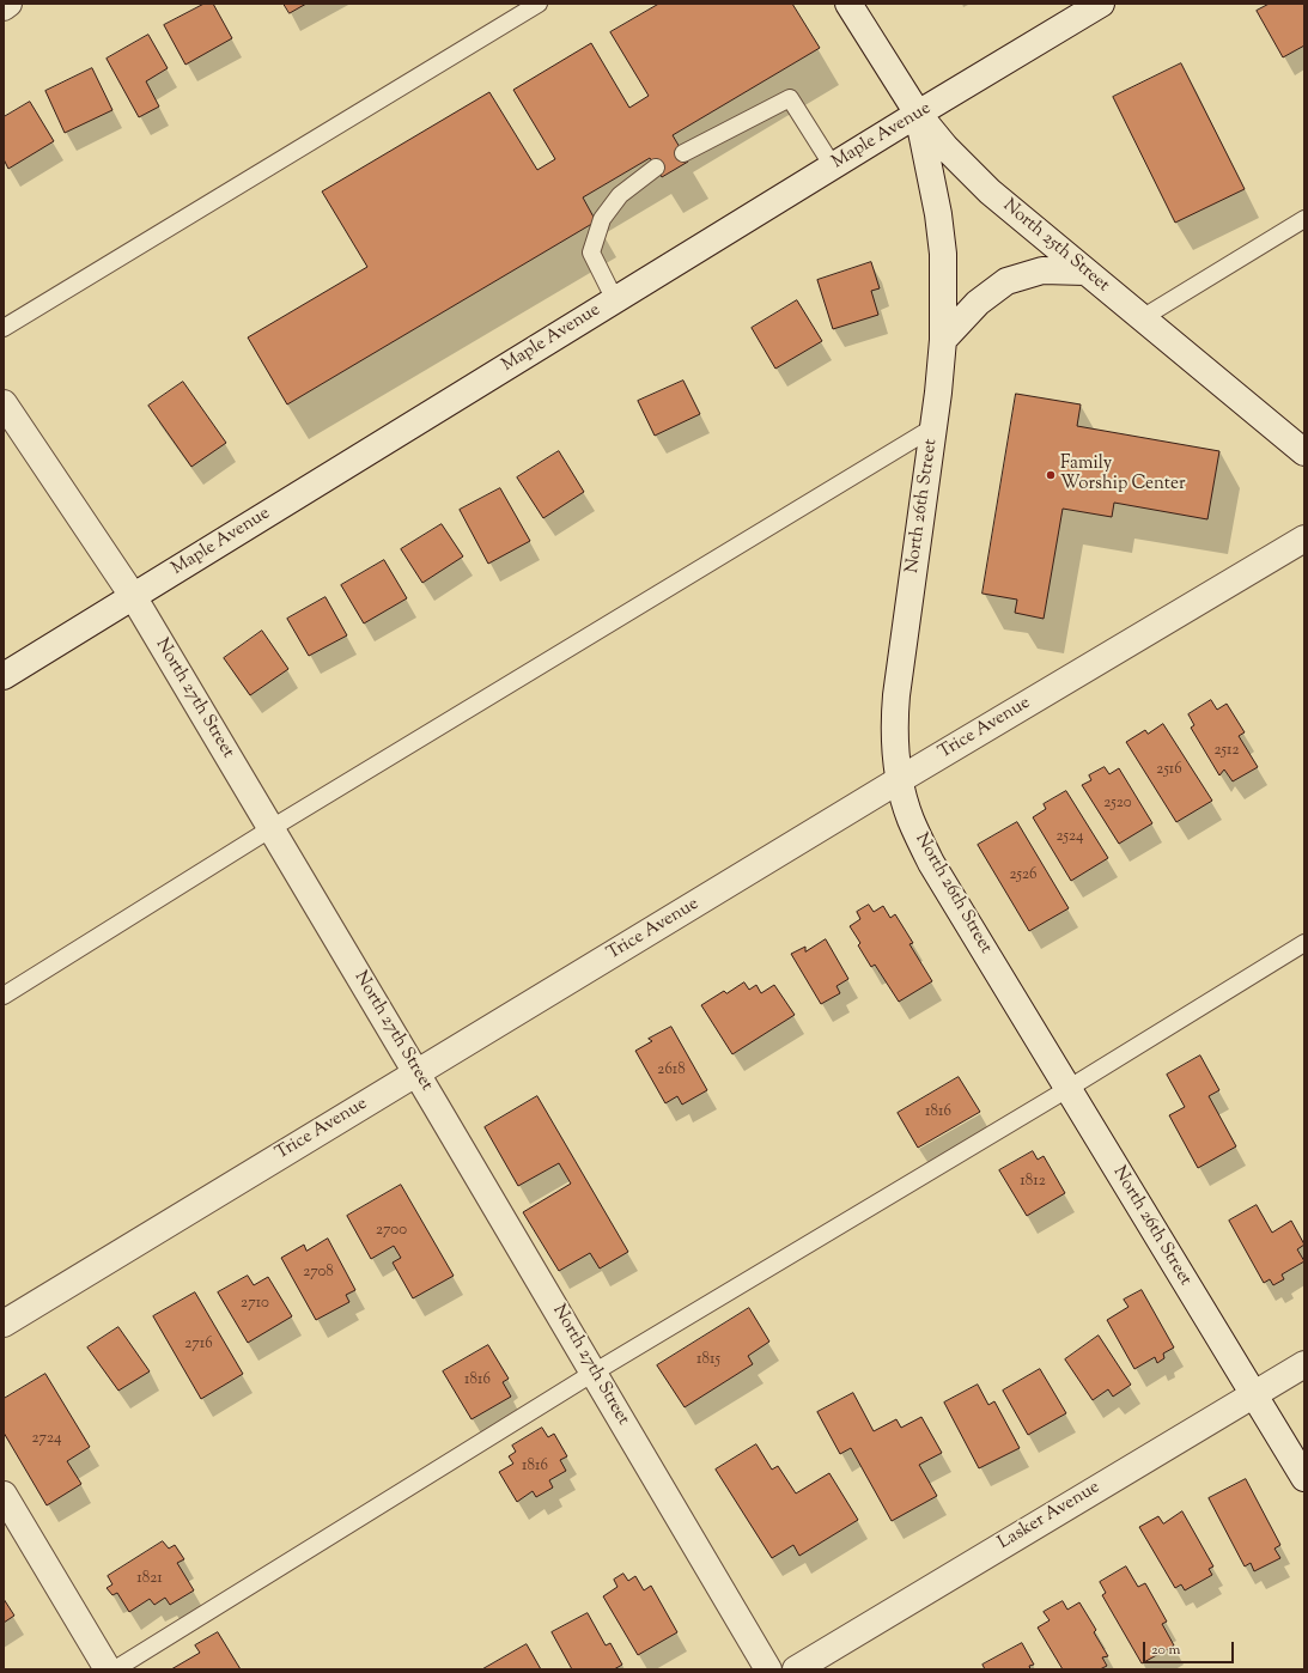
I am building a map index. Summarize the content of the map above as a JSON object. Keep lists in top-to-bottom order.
{
  "streets": {
    "street": [
      "Maple Avenue",
      "North 25th Street",
      "North 26th Street",
      "North 27th Street",
      "Trice Avenue",
      "Lasker Avenue"
    ]
  },
  "crossings": [
    ["Maple Avenue", "North 25th Street"],
    ["Maple Avenue", "North 26th Street"],
    ["Maple Avenue", "North 27th Street"],
    ["North 25th Street", "North 26th Street"],
    ["North 26th Street", "Trice Avenue"],
    ["North 26th Street", "Lasker Avenue"],
    ["North 27th Street", "Trice Avenue"]
  ],
  "places": ["Family Worship Center"],
  "house_numbers": [
    "2512",
    "2516",
    "2520",
    "2524",
    "2526",
    "2618",
    "1816",
    "1812",
    "2700",
    "2708",
    "2710",
    "2716",
    "1815",
    "1816",
    "2724",
    "1816",
    "1821"
  ],
  "scale_bar": "20 m"
}
